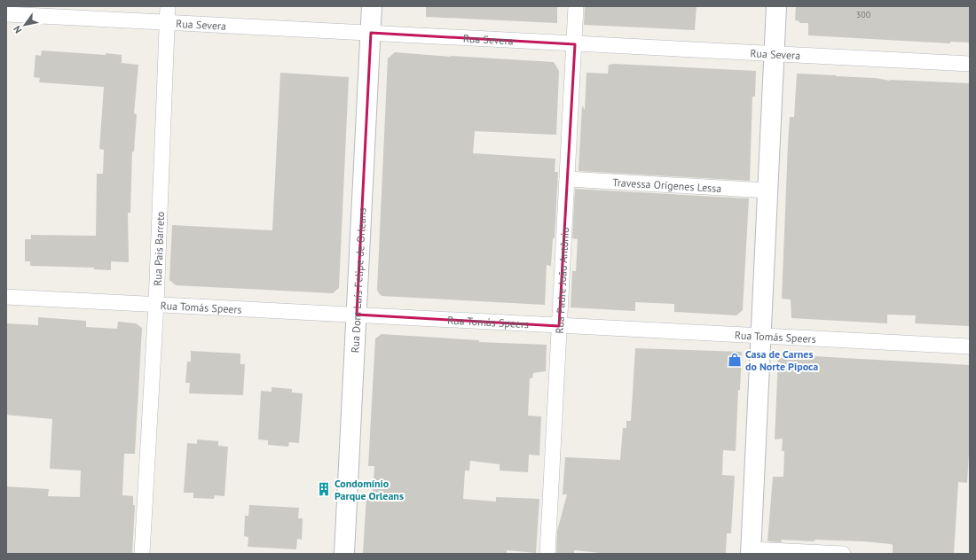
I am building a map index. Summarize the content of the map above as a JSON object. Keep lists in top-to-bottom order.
{
  "streets": {
    "street": [
      "Rua Severa",
      "Travessa Orígenes Lessa",
      "Rua Pais Barreto",
      "Rua Dom Luís Felipe de Orleans",
      "Rua Padre João Antônio",
      "Rua Tomás Speers"
    ]
  },
  "crossings": [
    ["Rua Severa", "Rua Pais Barreto"],
    ["Rua Severa", "Rua Dom Luís Felipe de Orleans"],
    ["Rua Severa", "Rua Padre João Antônio"],
    ["Travessa Orígenes Lessa", "Rua Padre João Antônio"],
    ["Rua Pais Barreto", "Rua Tomás Speers"],
    ["Rua Dom Luís Felipe de Orleans", "Rua Tomás Speers"],
    ["Rua Padre João Antônio", "Rua Tomás Speers"]
  ],
  "places": {
    "shop": ["Casa de Carnes do Norte Pipoca"],
    "building": ["Condomínio Parque Orleans"]
  },
  "house_numbers": ["300"],
  "north": "bottom left"
}
